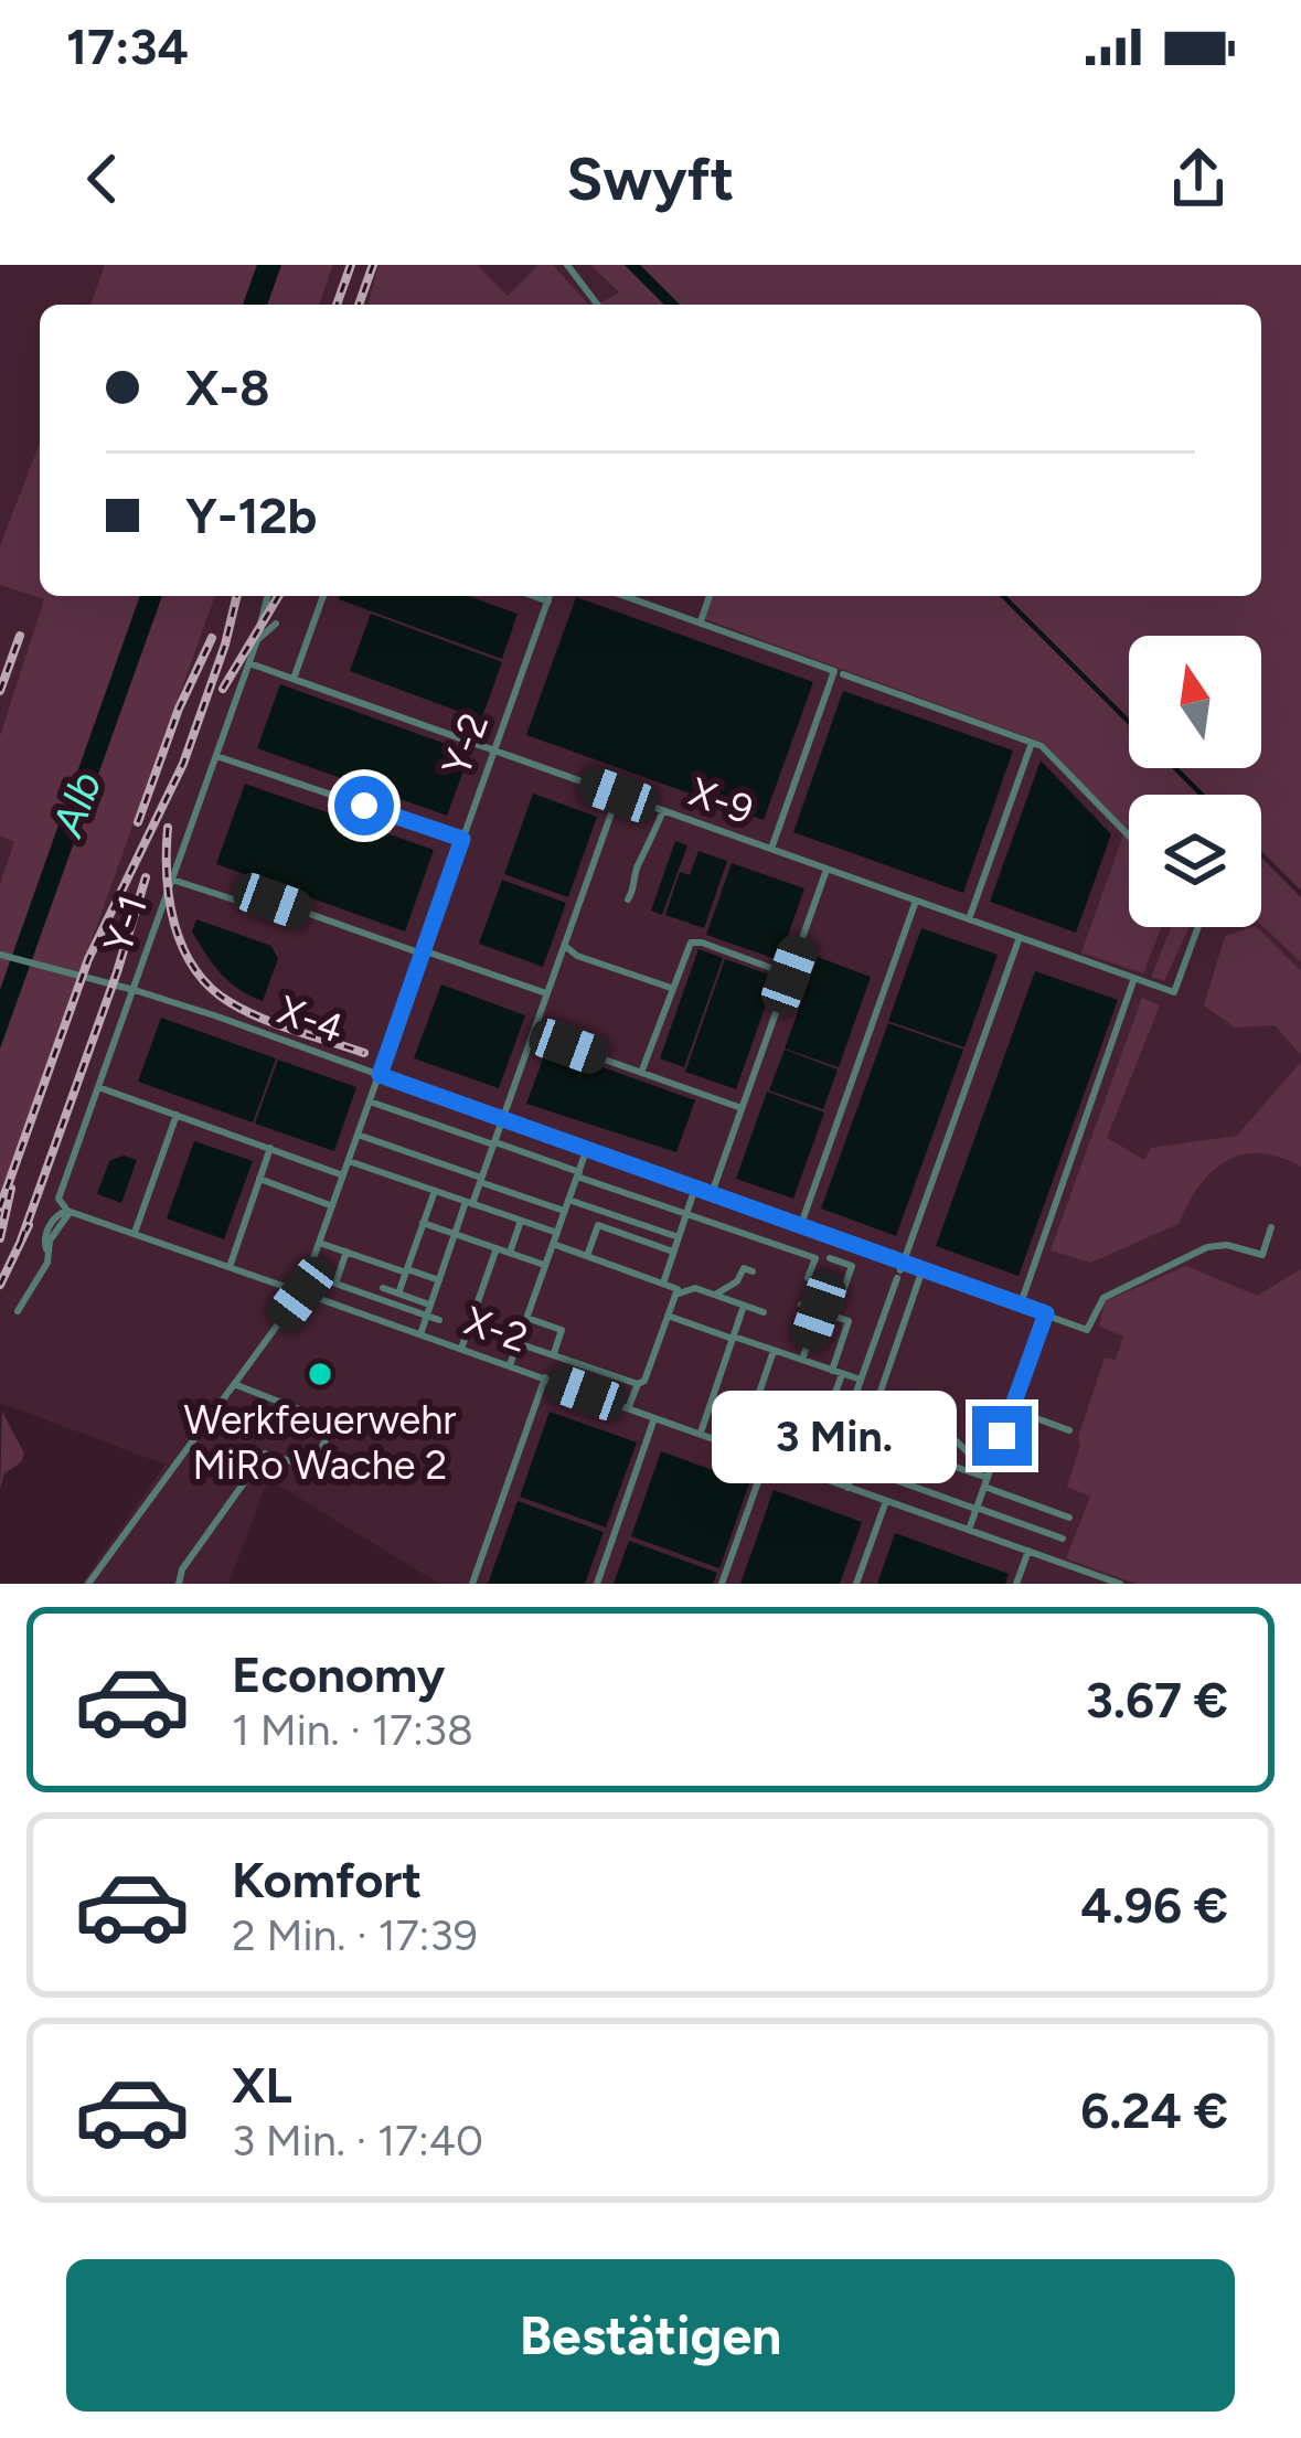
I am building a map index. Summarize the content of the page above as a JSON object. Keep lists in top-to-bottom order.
{
  "streets": {
    "street": [
      "Y-2",
      "X-9",
      "Y-1",
      "X-4",
      "X-2"
    ]
  },
  "crossings": [
    ["Y-2", "X-9"],
    ["Y-2", "X-4"],
    ["Y-2", "X-2"],
    ["X-9", "Y-1"],
    ["Y-1", "X-2"]
  ],
  "water": ["Alb"],
  "places": ["Werkfeuerwehr MiRo Wache 2"],
  "north": "top",
  "page": {
    "status": "17:34",
    "header": "Swyft",
    "banner": ["X-8", "Y-12b"],
    "bubble": "3 Min.",
    "list": [
      {
        "name": "Economy",
        "note": "1 Min. · 17:38",
        "value": "3.67 €"
      },
      {
        "name": "Komfort",
        "note": "2 Min. · 17:39",
        "value": "4.96 €"
      },
      {
        "name": "XL",
        "note": "3 Min. · 17:40",
        "value": "6.24 €"
      }
    ],
    "buttons": "Bestätigen"
  }
}
